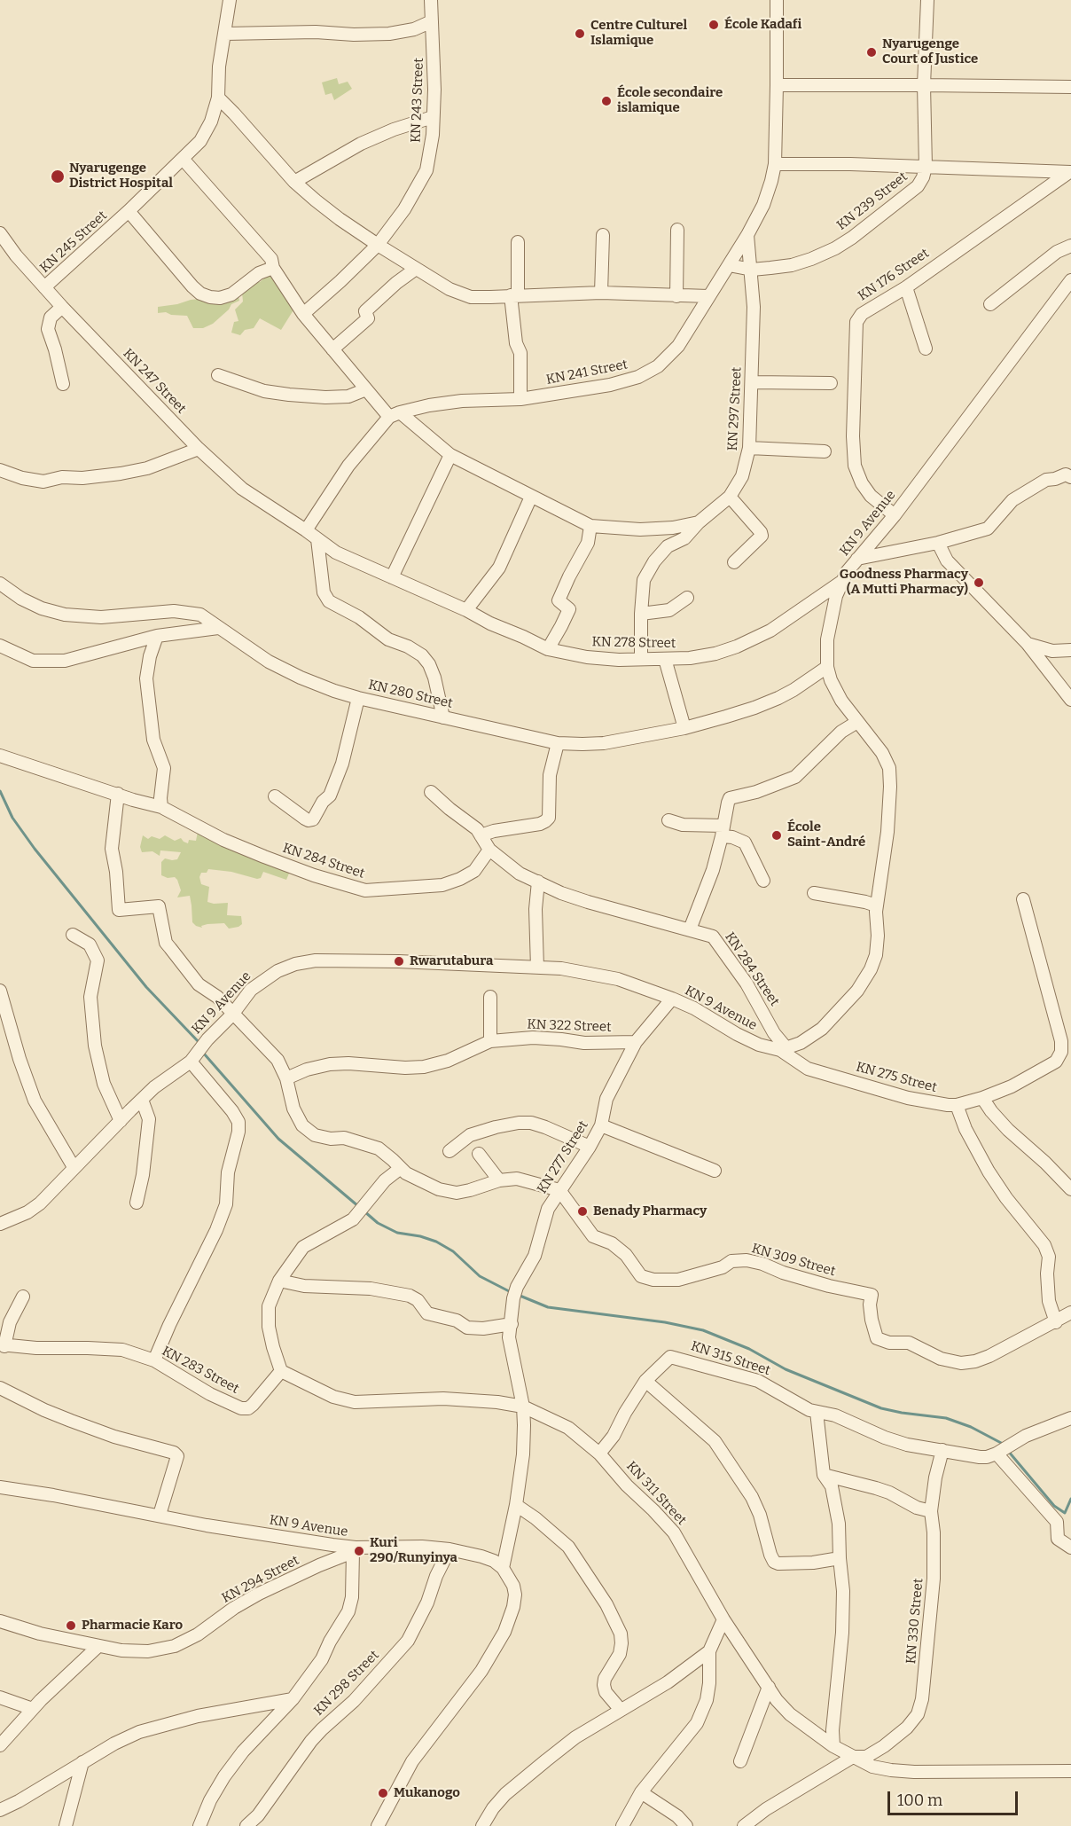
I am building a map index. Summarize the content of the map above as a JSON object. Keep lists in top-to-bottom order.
{
  "streets": {
    "street": [
      "KN 243 Street",
      "KN 239 Street",
      "KN 245 Street",
      "KN 176 Street",
      "KN 241 Street",
      "KN 247 Street",
      "KN 297 Street",
      "KN 9 Avenue",
      "KN 278 Street",
      "KN 280 Street",
      "KN 284 Street",
      "KN 322 Street",
      "KN 275 Street",
      "KN 277 Street",
      "KN 309 Street",
      "KN 315 Street",
      "KN 283 Street",
      "KN 311 Street",
      "KN 294 Street",
      "KN 330 Street",
      "KN 298 Street"
    ]
  },
  "crossings": [
    ["KN 243 Street", "KN 297 Street"],
    ["KN 239 Street", "KN 241 Street"],
    ["KN 239 Street", "KN 297 Street"],
    ["KN 245 Street", "KN 247 Street"],
    ["KN 245 Street", "KN 297 Street"],
    ["KN 176 Street", "KN 9 Avenue"],
    ["KN 241 Street", "KN 297 Street"],
    ["KN 247 Street", "KN 278 Street"],
    ["KN 9 Avenue", "KN 278 Street"],
    ["KN 9 Avenue", "KN 280 Street"],
    ["KN 9 Avenue", "KN 284 Street"],
    ["KN 9 Avenue", "KN 275 Street"],
    ["KN 9 Avenue", "KN 277 Street"],
    ["KN 9 Avenue", "KN 294 Street"],
    ["KN 9 Avenue", "KN 298 Street"],
    ["KN 284 Street", "KN 275 Street"],
    ["KN 322 Street", "KN 277 Street"],
    ["KN 277 Street", "KN 309 Street"],
    ["KN 277 Street", "KN 311 Street"],
    ["KN 315 Street", "KN 311 Street"],
    ["KN 315 Street", "KN 330 Street"],
    ["KN 311 Street", "KN 330 Street"]
  ],
  "places": [
    "École Kadafi",
    "Centre Culturel Islamique",
    "Nyarugenge Court of Justice",
    "École secondaire islamique",
    "Nyarugenge District Hospital",
    "Goodness Pharmacy (A Mutti Pharmacy)",
    "École Saint-André",
    "Rwarutabura",
    "Benady Pharmacy",
    "Kuri 290/Runyinya",
    "Pharmacie Karo",
    "Mukanogo"
  ],
  "scale_bar": "100 m"
}
